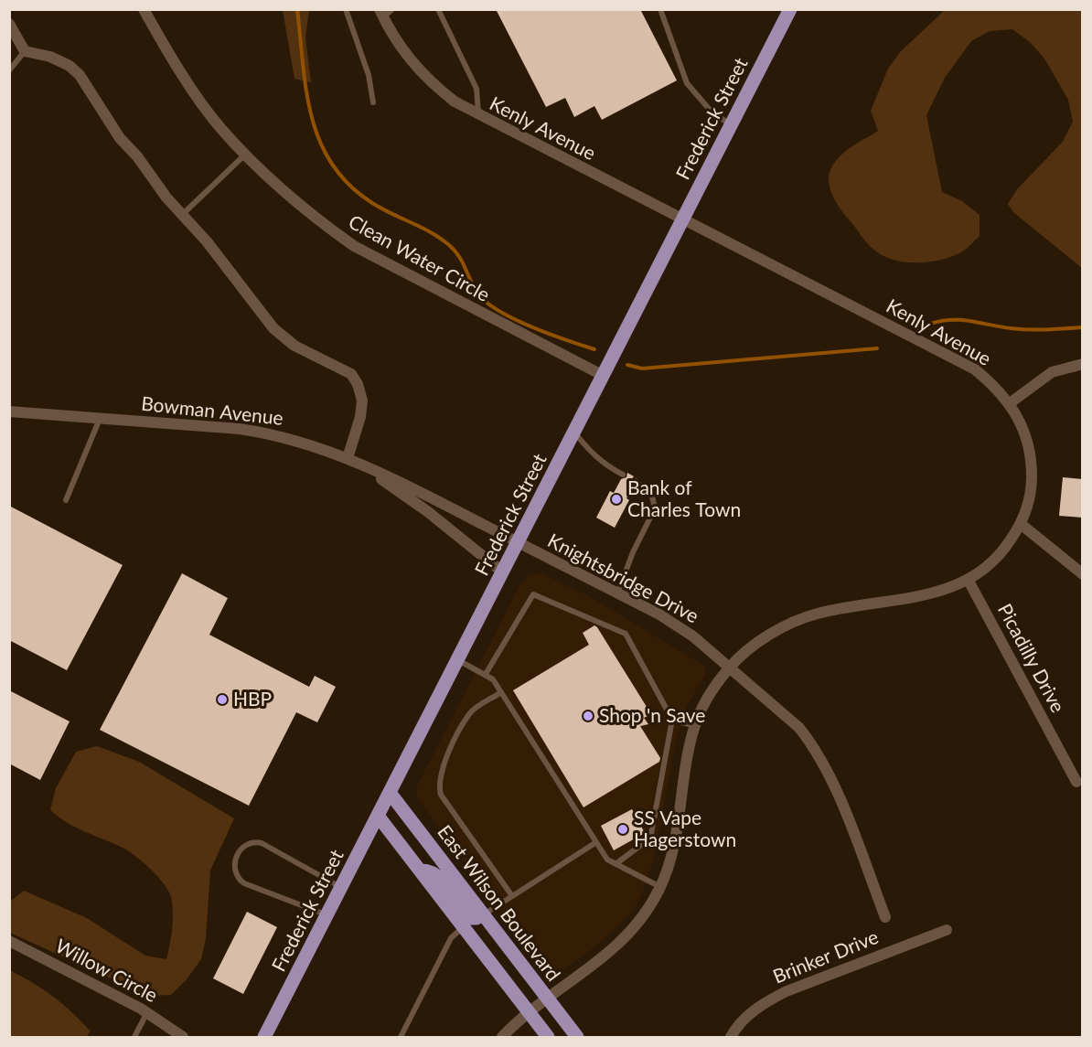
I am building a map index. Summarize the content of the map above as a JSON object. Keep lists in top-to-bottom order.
{
  "streets": {
    "main road": ["Frederick Street", "East Wilson Boulevard"],
    "street": [
      "Kenly Avenue",
      "Clean Water Circle",
      "Bowman Avenue",
      "Knightsbridge Drive",
      "Picadilly Drive",
      "Brinker Drive",
      "Willow Circle"
    ]
  },
  "crossings": [
    ["Frederick Street", "Kenly Avenue"],
    ["Frederick Street", "Clean Water Circle"],
    ["Frederick Street", "Bowman Avenue"],
    ["Frederick Street", "Knightsbridge Drive"],
    ["Frederick Street", "East Wilson Boulevard"],
    ["Kenly Avenue", "Knightsbridge Drive"],
    ["Kenly Avenue", "Picadilly Drive"],
    ["Kenly Avenue", "East Wilson Boulevard"],
    ["Bowman Avenue", "Knightsbridge Drive"]
  ],
  "places": [
    "Bank of Charles Town",
    "HBP",
    "Shop 'n Save",
    "SS Vape Hagerstown"
  ]
}
